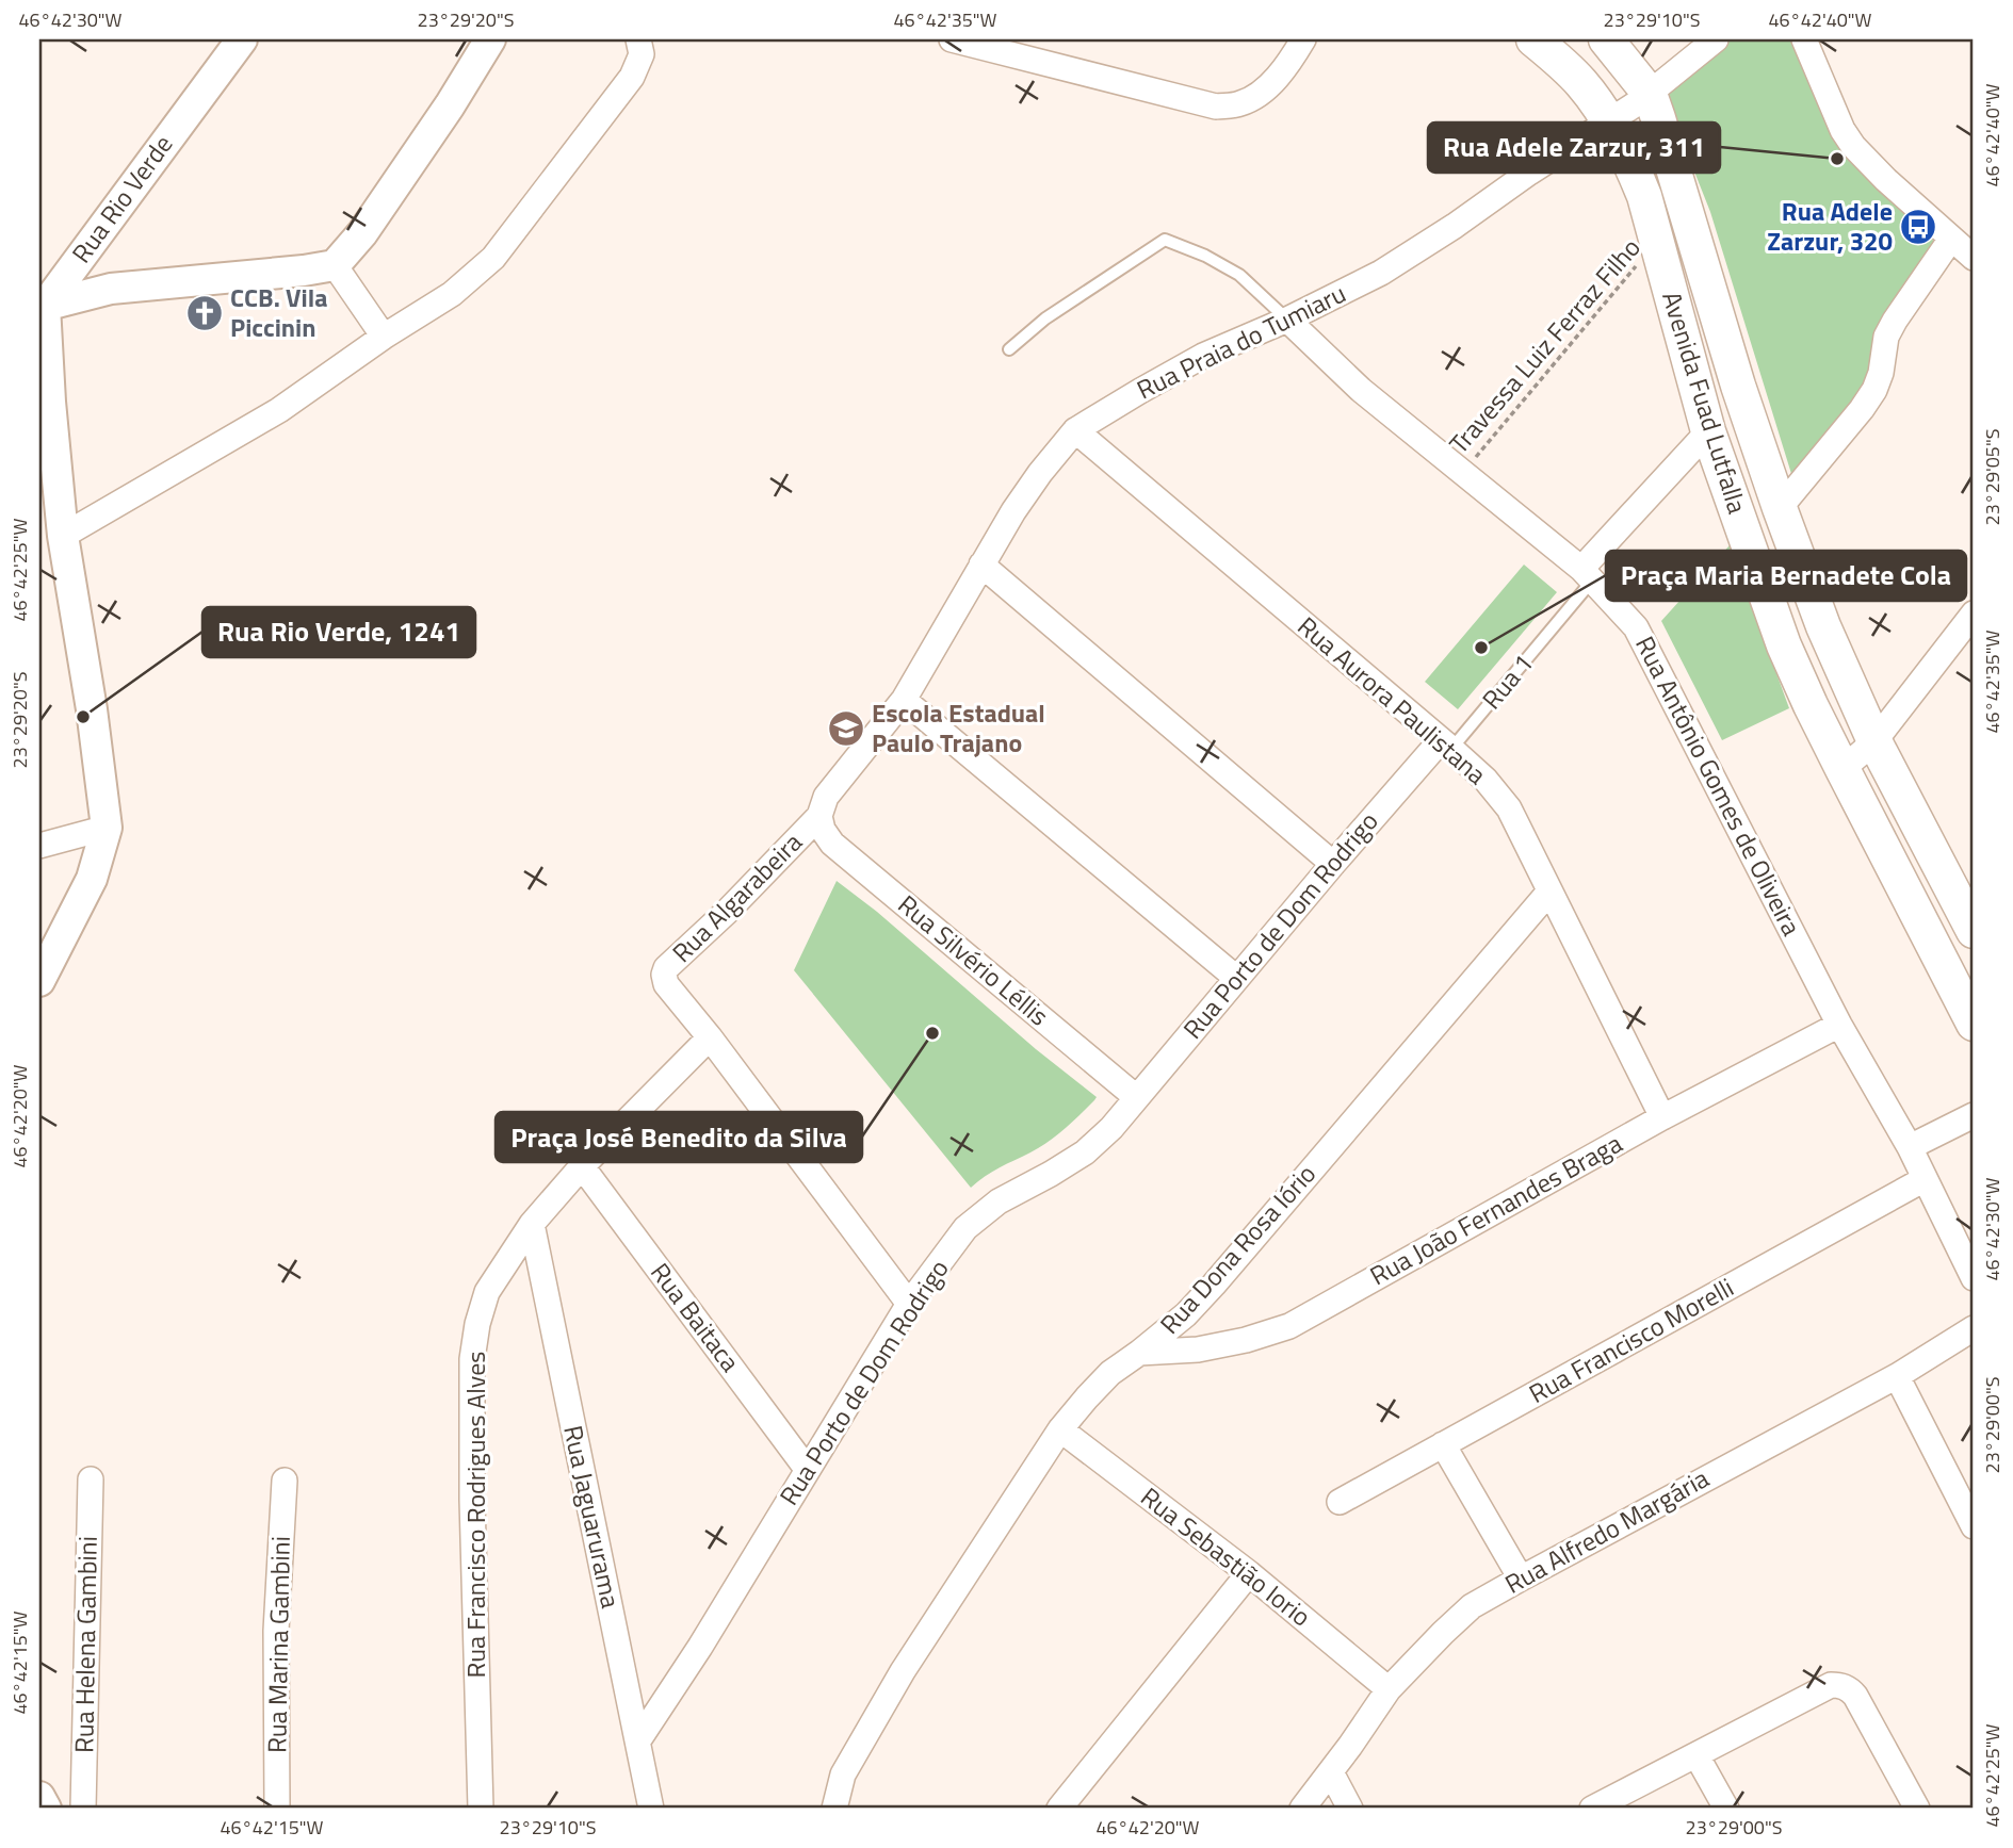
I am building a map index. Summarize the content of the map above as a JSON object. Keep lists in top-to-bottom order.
{
  "streets": {
    "main road": ["Avenida Fuad Lutfalla"],
    "street": [
      "Rua Rio Verde",
      "Rua Praia do Tumiaru",
      "Rua Aurora Paulistana",
      "Rua Antônio Gomes de Oliveira",
      "Rua Algarabeira",
      "Rua Porto de Dom Rodrigo",
      "Rua Silvério Léllis",
      "Rua João Fernandes Braga",
      "Rua Dona Rosa Iório",
      "Rua Baitaca",
      "Rua Francisco Morelli",
      "Rua Francisco Rodrigues Alves",
      "Rua Jaguarurama",
      "Rua Alfredo Margária",
      "Rua Sebastião Iorio",
      "Rua Helena Gambini",
      "Rua Marina Gambini"
    ],
    "lane": ["Rua 1"],
    "path": ["Travessa Luiz Ferraz Filho"]
  },
  "crossings": [
    ["Rua Praia do Tumiaru", "Avenida Fuad Lutfalla"],
    ["Rua Praia do Tumiaru", "Rua Aurora Paulistana"],
    ["Rua Praia do Tumiaru", "Rua Antônio Gomes de Oliveira"],
    ["Rua Praia do Tumiaru", "Rua Algarabeira"],
    ["Rua Praia do Tumiaru", "Rua Silvério Léllis"],
    ["Travessa Luiz Ferraz Filho", "Avenida Fuad Lutfalla"],
    ["Travessa Luiz Ferraz Filho", "Rua Antônio Gomes de Oliveira"],
    ["Rua 1", "Rua Aurora Paulistana"],
    ["Rua 1", "Rua Antônio Gomes de Oliveira"],
    ["Rua 1", "Rua Porto de Dom Rodrigo"],
    ["Rua Aurora Paulistana", "Rua Porto de Dom Rodrigo"],
    ["Rua Aurora Paulistana", "Rua João Fernandes Braga"],
    ["Rua Aurora Paulistana", "Rua Dona Rosa Iório"],
    ["Rua Antônio Gomes de Oliveira", "Rua João Fernandes Braga"],
    ["Rua Antônio Gomes de Oliveira", "Rua Francisco Morelli"],
    ["Rua Algarabeira", "Rua Porto de Dom Rodrigo"],
    ["Rua Algarabeira", "Rua Silvério Léllis"],
    ["Rua Algarabeira", "Rua Francisco Rodrigues Alves"],
    ["Rua Porto de Dom Rodrigo", "Rua Silvério Léllis"],
    ["Rua Porto de Dom Rodrigo", "Rua Baitaca"],
    ["Rua Porto de Dom Rodrigo", "Rua Jaguarurama"],
    ["Rua João Fernandes Braga", "Rua Dona Rosa Iório"],
    ["Rua Dona Rosa Iório", "Rua Sebastião Iorio"],
    ["Rua Baitaca", "Rua Francisco Rodrigues Alves"],
    ["Rua Francisco Rodrigues Alves", "Rua Jaguarurama"],
    ["Rua Alfredo Margária", "Rua Sebastião Iorio"]
  ],
  "places": {
    "other": [
      "Rua Adele Zarzur, 311",
      "Praça Maria Bernadete Cola",
      "Rua Rio Verde, 1241",
      "Praça José Benedito da Silva"
    ],
    "bus stop": ["Rua Adele Zarzur, 320"],
    "church": ["CCB. Vila Piccinin"],
    "school or university": ["Escola Estadual Paulo Trajano"]
  },
  "coordinates": [
    "46°42'30\"W",
    "23°29'20\"S",
    "46°42'35\"W",
    "23°29'10\"S",
    "46°42'40\"W",
    "23°29'05\"S",
    "46°42'25\"W",
    "46°42'20\"W",
    "23°29'00\"S",
    "46°42'15\"W"
  ]
}
